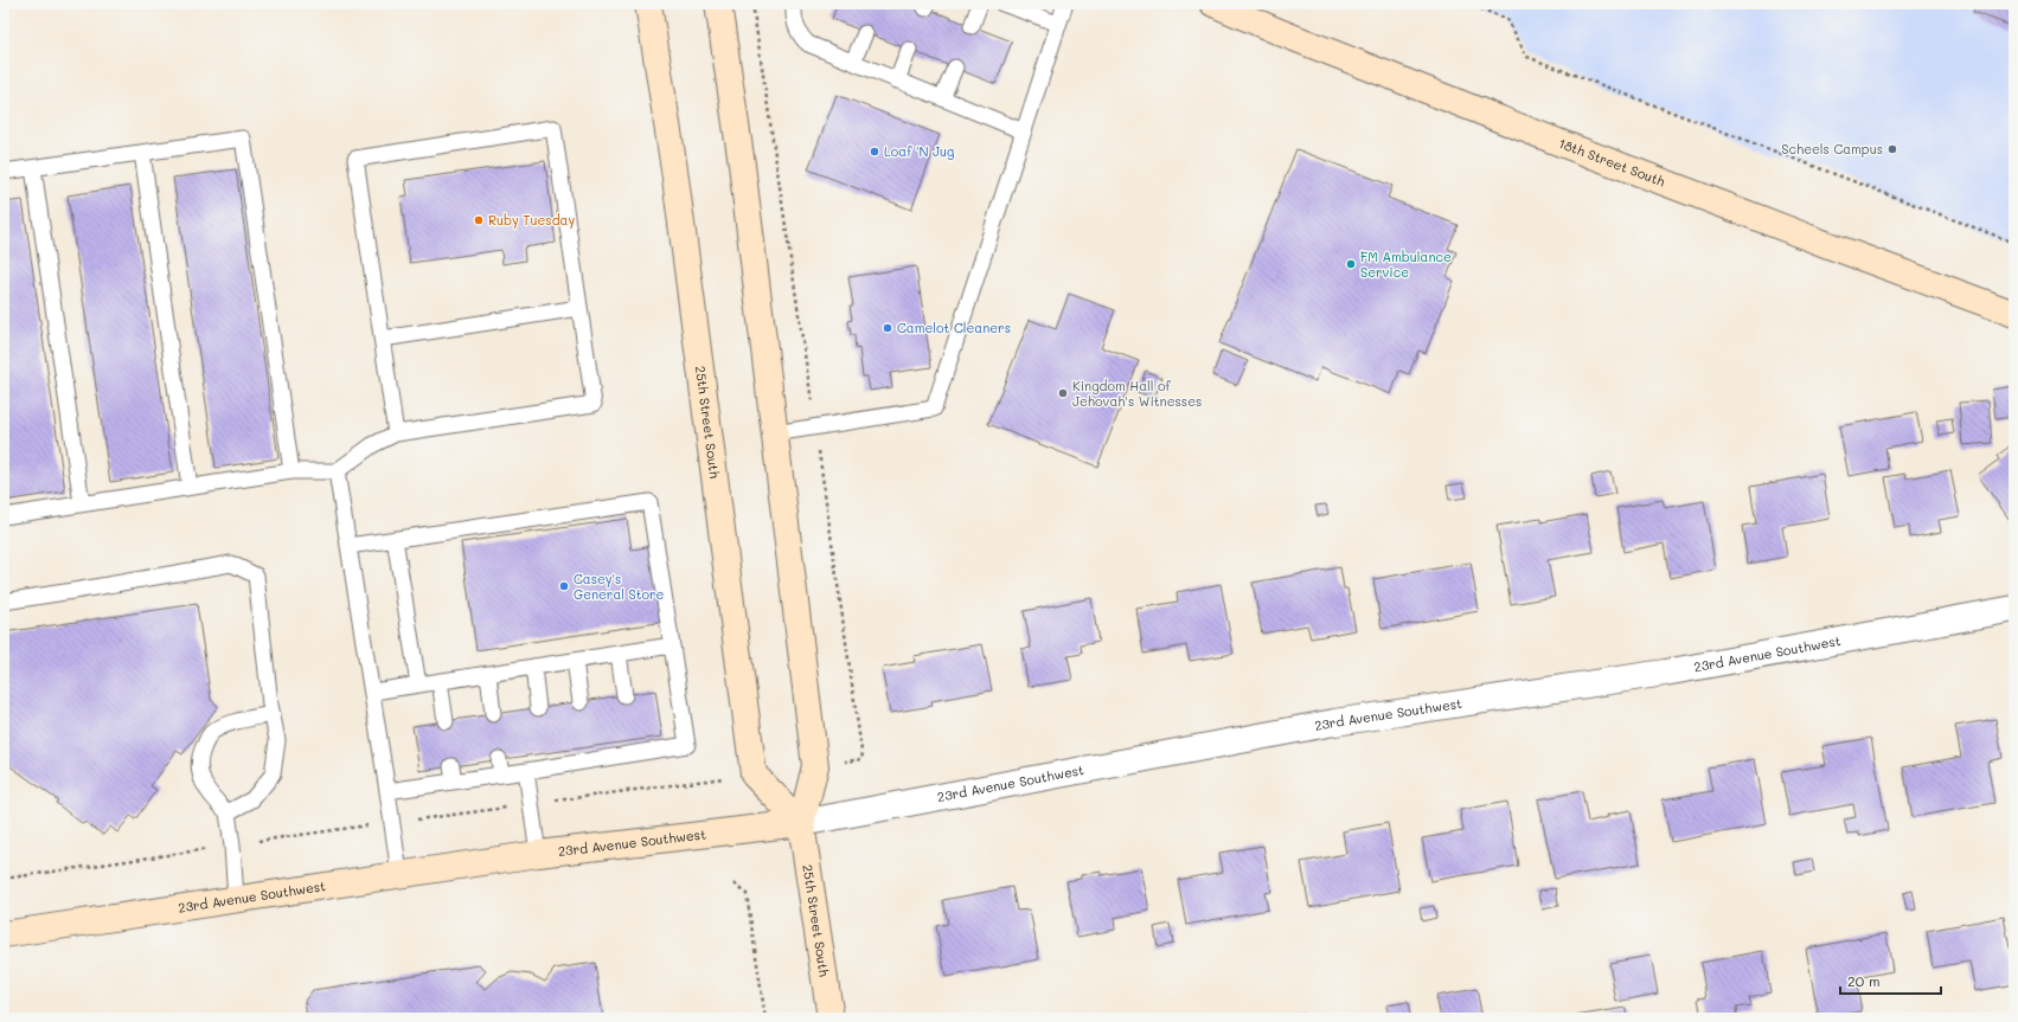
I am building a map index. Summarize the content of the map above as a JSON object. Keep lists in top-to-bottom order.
{
  "streets": {
    "main road": ["18th Street South", "25th Street South", "23rd Avenue Southwest"]
  },
  "crossings": [
    ["25th Street South", "23rd Avenue Southwest"]
  ],
  "places": [
    "Scheels Campus",
    "Loaf 'N Jug",
    "Ruby Tuesday",
    "FM Ambulance Service",
    "Camelot Cleaners",
    "Kingdom Hall of Jehovah's Witnesses",
    "Casey's General Store"
  ],
  "scale_bar": "20 m"
}
